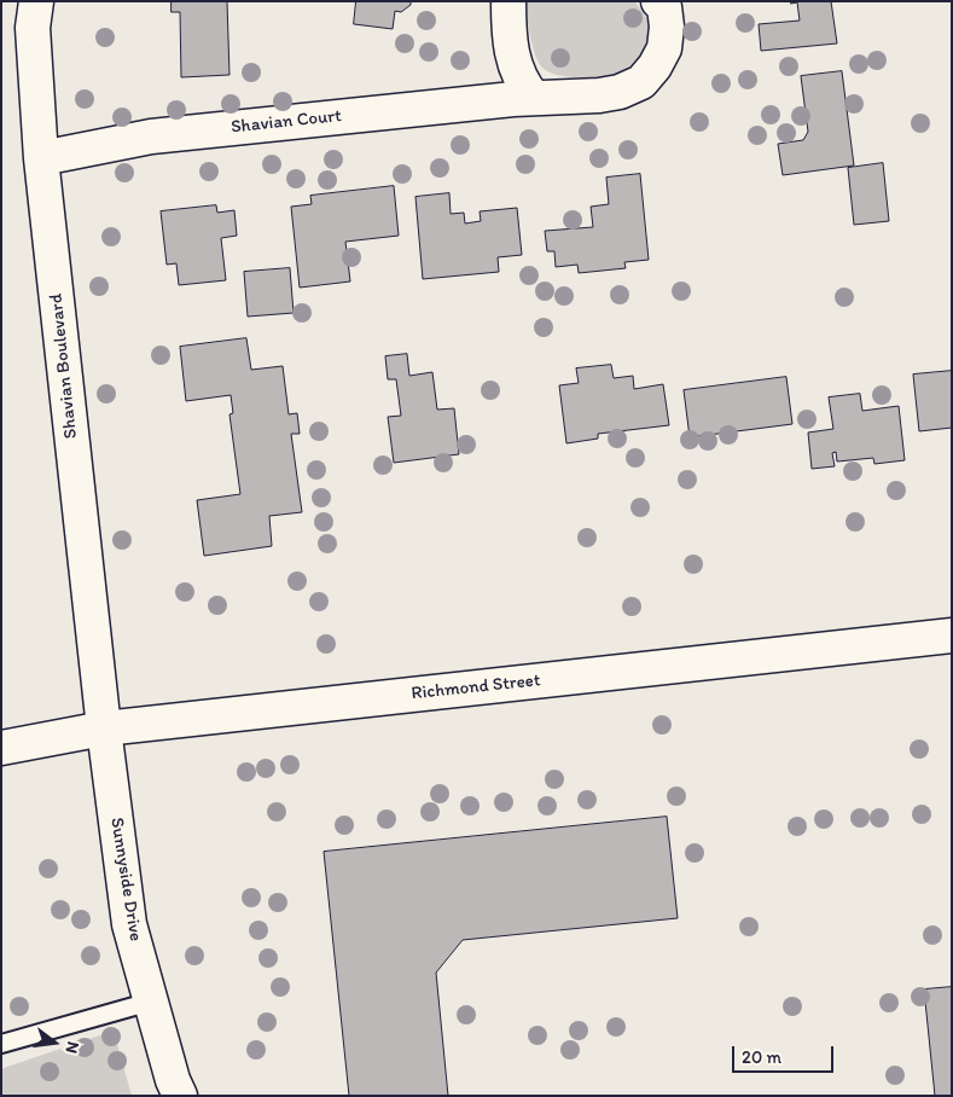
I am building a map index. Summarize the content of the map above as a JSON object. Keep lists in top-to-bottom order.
{
  "streets": {
    "street": [
      "Shavian Court",
      "Shavian Boulevard",
      "Richmond Street",
      "Sunnyside Drive"
    ]
  },
  "crossings": [
    ["Shavian Court", "Shavian Boulevard"],
    ["Shavian Boulevard", "Richmond Street"],
    ["Shavian Boulevard", "Sunnyside Drive"],
    ["Richmond Street", "Sunnyside Drive"]
  ],
  "scale_bar": "20 m",
  "north": "right"
}
